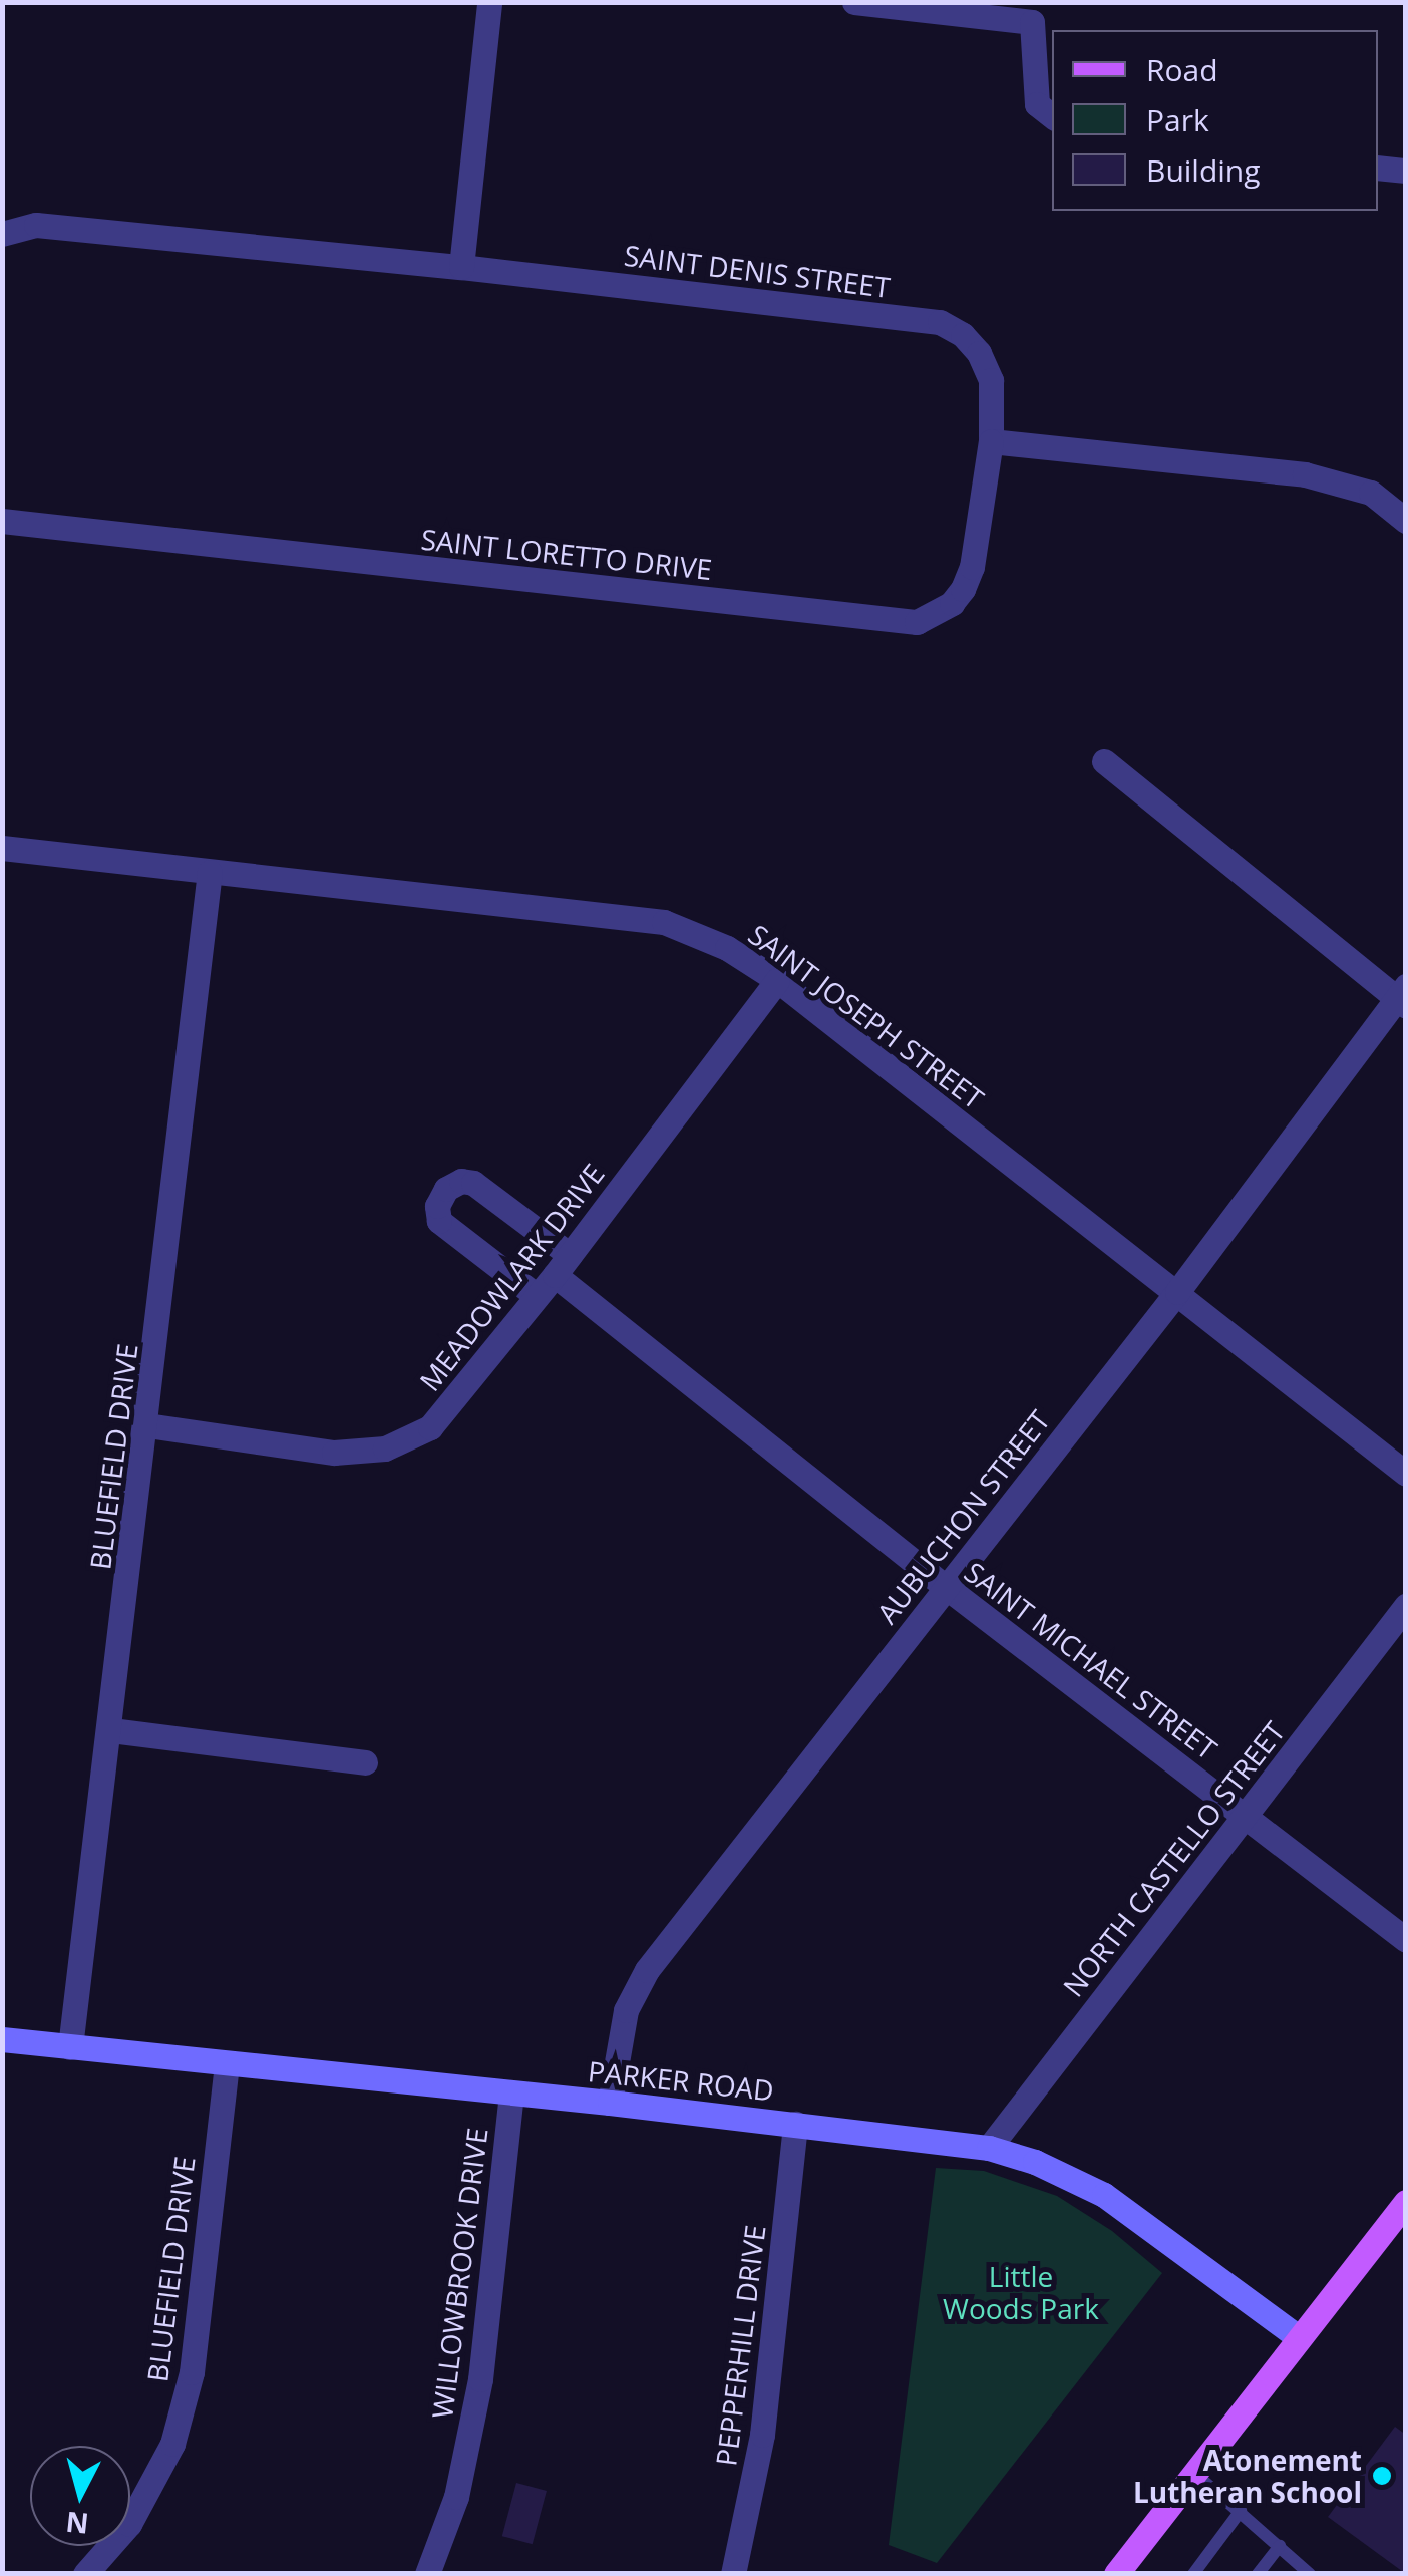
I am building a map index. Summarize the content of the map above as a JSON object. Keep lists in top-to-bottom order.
{
  "streets": {
    "main road": ["PARKER ROAD"],
    "street": [
      "SAINT DENIS STREET",
      "SAINT LORETTO DRIVE",
      "SAINT JOSEPH STREET",
      "MEADOWLARK DRIVE",
      "BLUEFIELD DRIVE",
      "AUBUCHON STREET",
      "SAINT MICHAEL STREET",
      "NORTH CASTELLO STREET",
      "WILLOWBROOK DRIVE",
      "PEPPERHILL DRIVE"
    ]
  },
  "crossings": [
    ["SAINT DENIS STREET", "SAINT LORETTO DRIVE"],
    ["SAINT JOSEPH STREET", "MEADOWLARK DRIVE"],
    ["SAINT JOSEPH STREET", "BLUEFIELD DRIVE"],
    ["SAINT JOSEPH STREET", "AUBUCHON STREET"],
    ["MEADOWLARK DRIVE", "BLUEFIELD DRIVE"],
    ["MEADOWLARK DRIVE", "SAINT MICHAEL STREET"],
    ["BLUEFIELD DRIVE", "PARKER ROAD"],
    ["AUBUCHON STREET", "SAINT MICHAEL STREET"],
    ["AUBUCHON STREET", "PARKER ROAD"],
    ["SAINT MICHAEL STREET", "NORTH CASTELLO STREET"],
    ["NORTH CASTELLO STREET", "PARKER ROAD"],
    ["PARKER ROAD", "WILLOWBROOK DRIVE"],
    ["PARKER ROAD", "PEPPERHILL DRIVE"]
  ],
  "parks": ["Little Woods Park"],
  "places": ["Atonement Lutheran School"],
  "legend": ["Road", "Park", "Building"],
  "north": "bottom"
}
